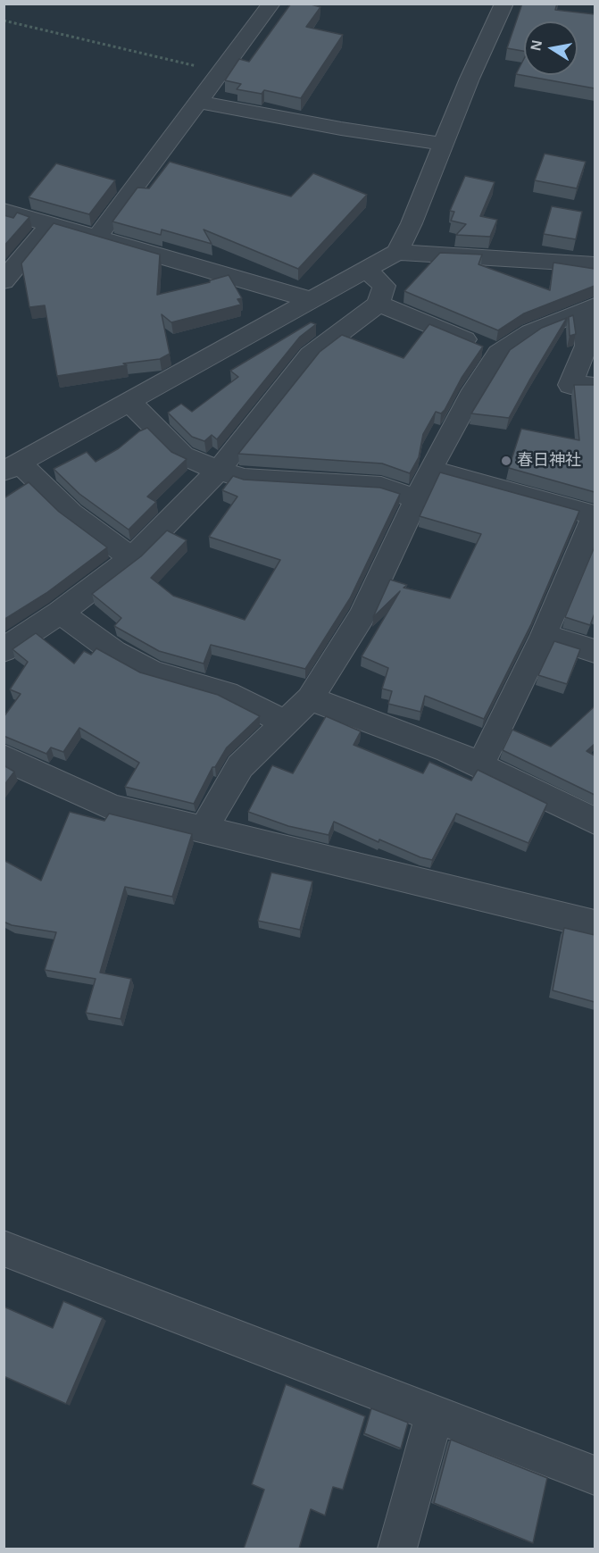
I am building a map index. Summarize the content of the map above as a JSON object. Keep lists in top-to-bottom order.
{
  "places": ["春日神社"],
  "north": "left"
}
